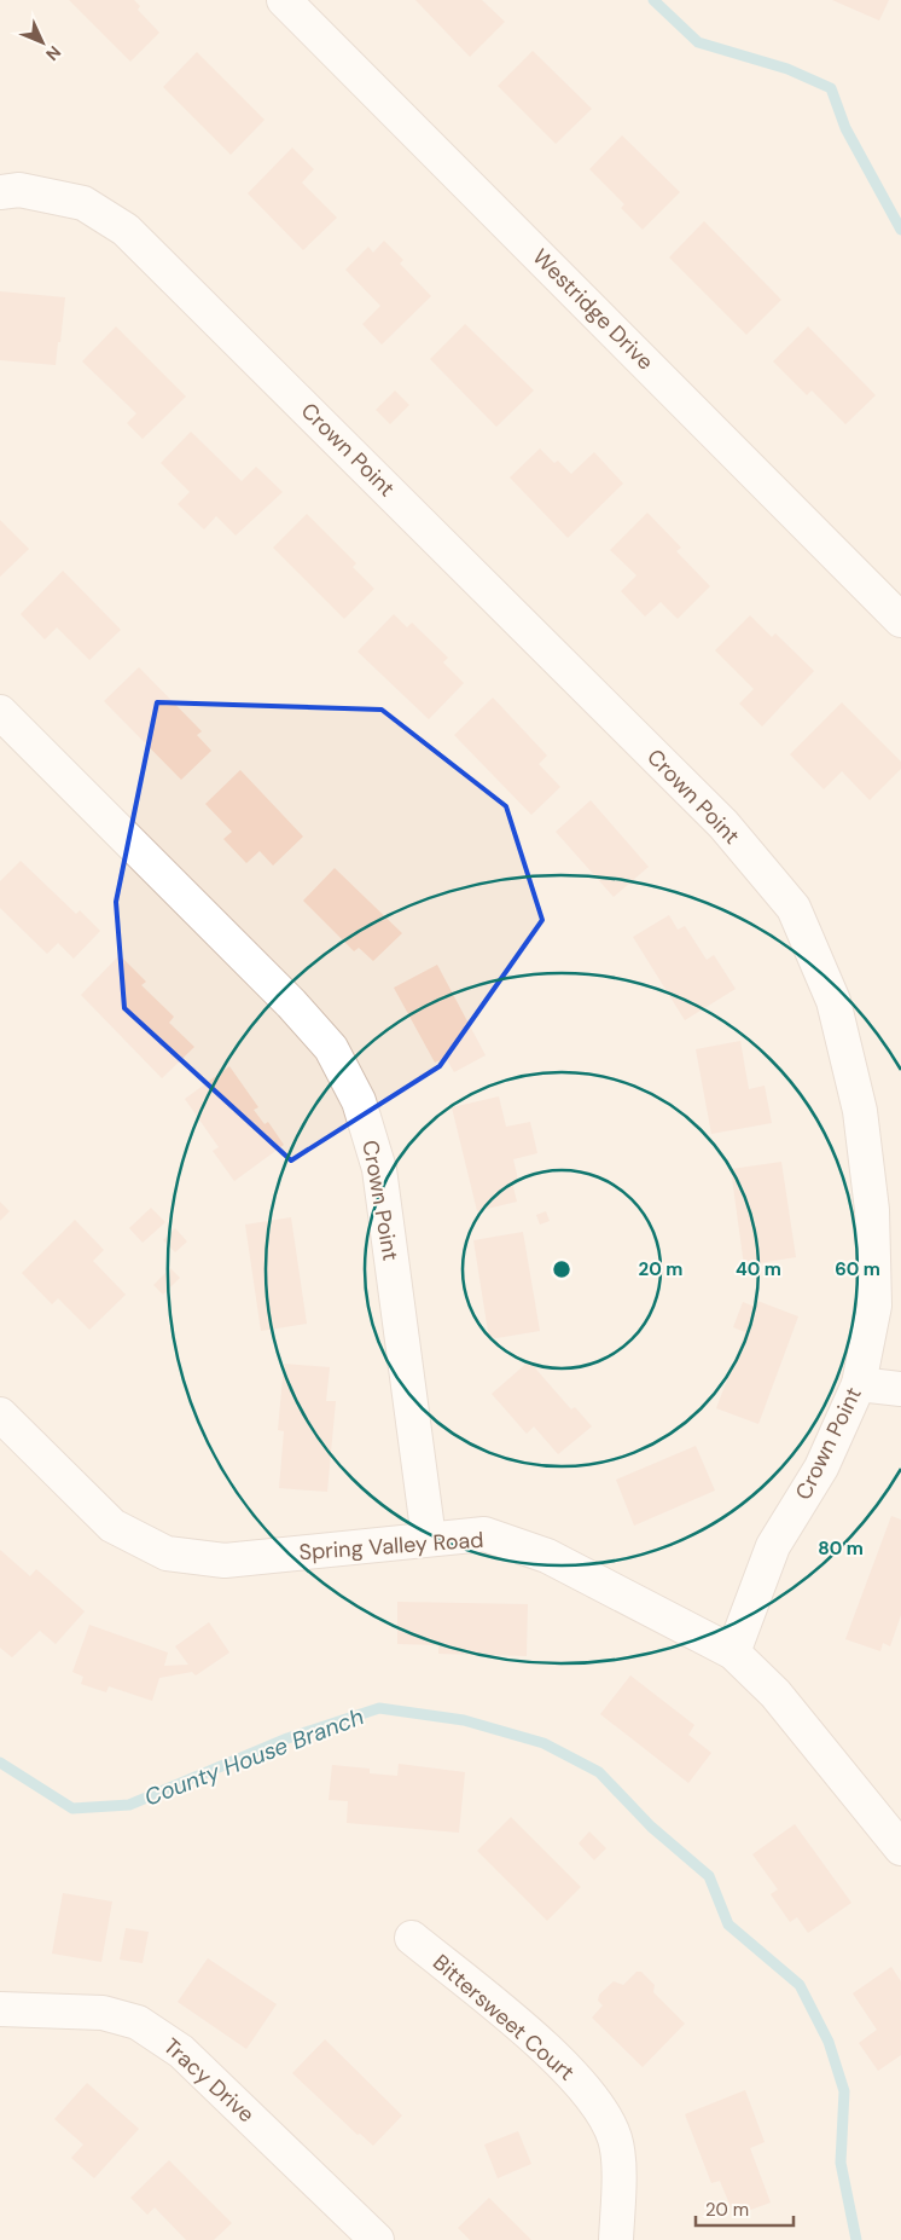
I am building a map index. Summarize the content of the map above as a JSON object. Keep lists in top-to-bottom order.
{
  "streets": {
    "street": [
      "Westridge Drive",
      "Crown Point",
      "Spring Valley Road",
      "Bittersweet Court",
      "Tracy Drive"
    ]
  },
  "crossings": [
    ["Crown Point", "Spring Valley Road"]
  ],
  "water": ["County House Branch"],
  "scale_bar": "20 m",
  "north": "bottom right",
  "rings": [
    "20 m",
    "40 m",
    "60 m",
    "80 m"
  ]
}
